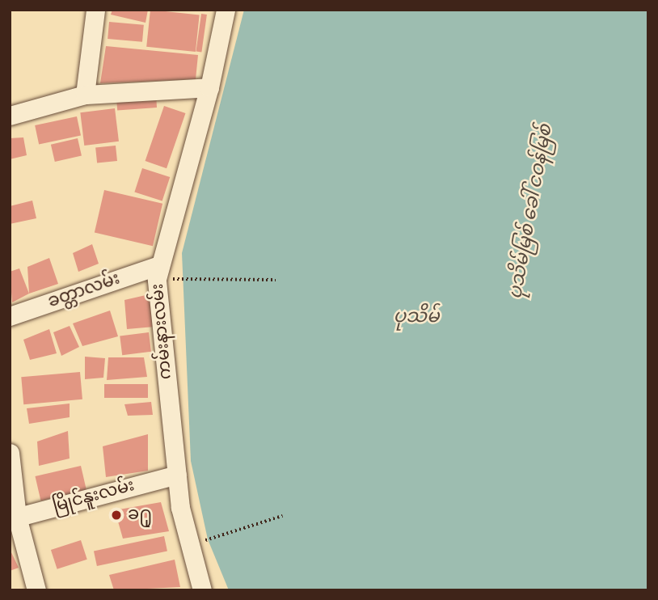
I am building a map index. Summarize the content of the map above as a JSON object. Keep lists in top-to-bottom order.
{
  "streets": {
    "street": ["ခတ္တာလမ်း", "ကမ်းနားလမ်း", "မြိုင်နူးလမ်း"]
  },
  "crossings": [
    ["ခတ္တာလမ်း", "ကမ်းနားလမ်း"],
    ["ကမ်းနားလမ်း", "မြိုင်နူးလမ်း"]
  ],
  "water": ["ပုသိမ်မြစ် ခေါ် ငဝန်မြစ်", "ပုသိမ်"],
  "places": ["ခ႐ု"]
}
